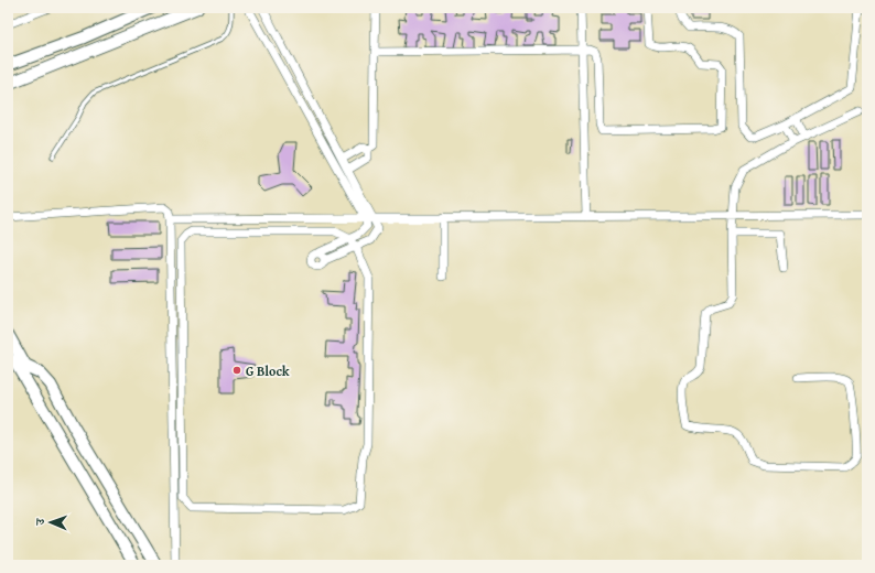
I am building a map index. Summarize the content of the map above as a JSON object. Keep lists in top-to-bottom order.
{
  "places": ["G Block"],
  "north": "left"
}
